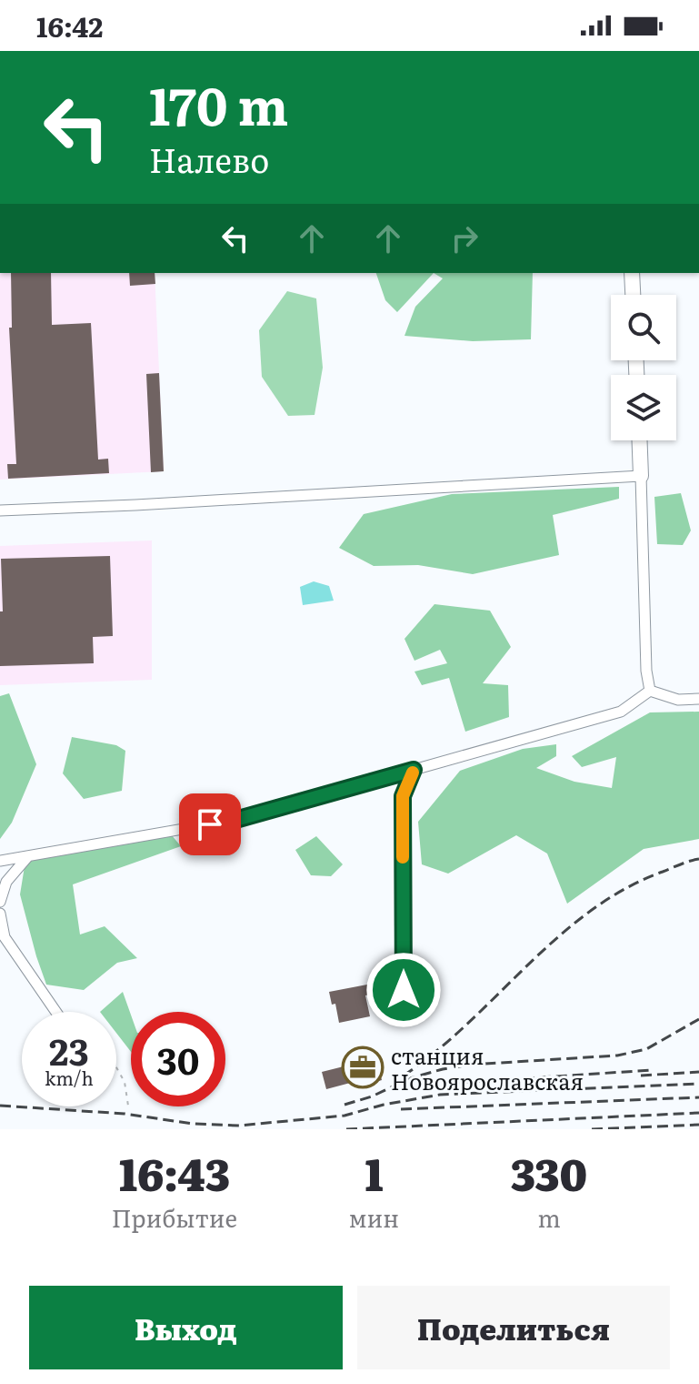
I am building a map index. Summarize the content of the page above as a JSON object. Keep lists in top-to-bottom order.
{
  "places": {
    "office": ["станция Новоярославская"]
  },
  "page": {
    "status": "16:42",
    "turn": ["170 m", "Налево"],
    "speed": "23 km/h",
    "limit": "30",
    "eta": [
      "16:43",
      "Прибытие",
      "1",
      "мин",
      "330",
      "m"
    ],
    "buttons": ["Выход", "Поделиться"]
  }
}
